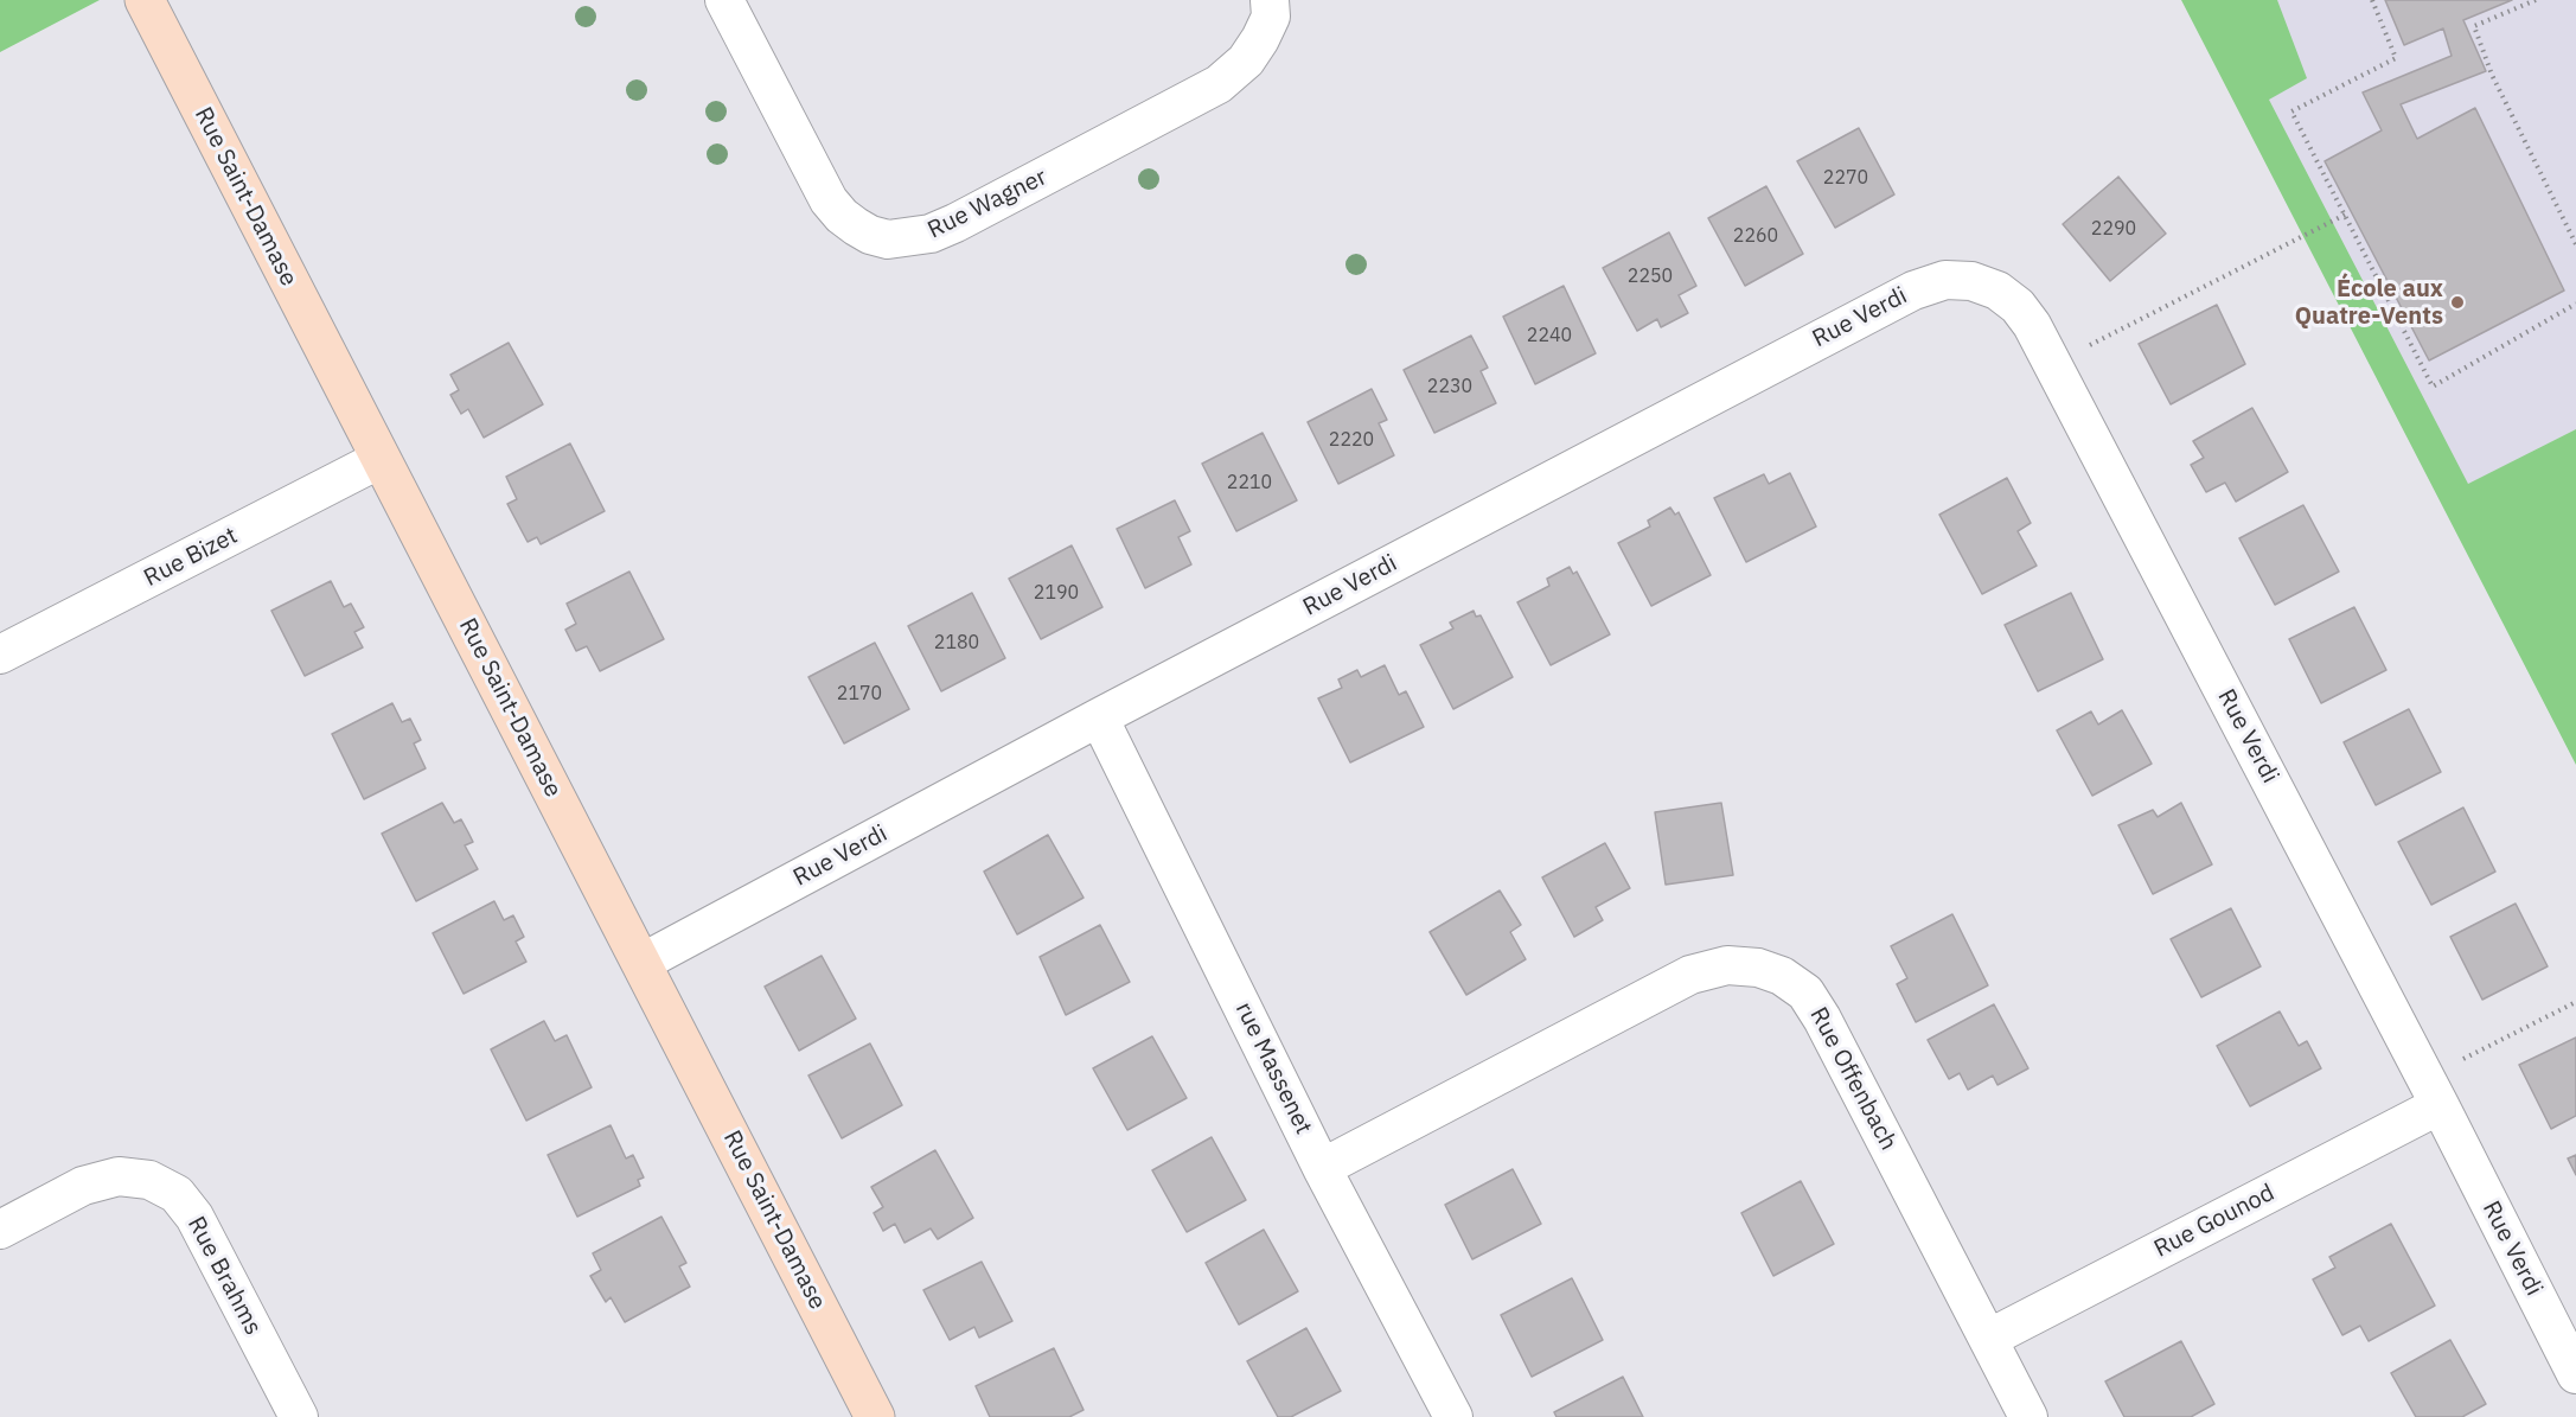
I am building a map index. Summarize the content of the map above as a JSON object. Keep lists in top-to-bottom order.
{
  "streets": {
    "street": [
      "Rue Saint-Damase",
      "Rue Wagner",
      "Rue Verdi",
      "Rue Bizet",
      "rue Massenet",
      "Rue Offenbach",
      "Rue Gounod",
      "Rue Brahms"
    ]
  },
  "crossings": [
    ["Rue Saint-Damase", "Rue Verdi"],
    ["Rue Saint-Damase", "Rue Bizet"],
    ["Rue Verdi", "rue Massenet"],
    ["Rue Verdi", "Rue Gounod"],
    ["rue Massenet", "Rue Offenbach"],
    ["Rue Offenbach", "Rue Gounod"]
  ],
  "places": ["École aux Quatre-Vents"],
  "house_numbers": [
    "2270",
    "2290",
    "2260",
    "2250",
    "2240",
    "2230",
    "2220",
    "2210",
    "2190",
    "2180",
    "2170"
  ]
}
